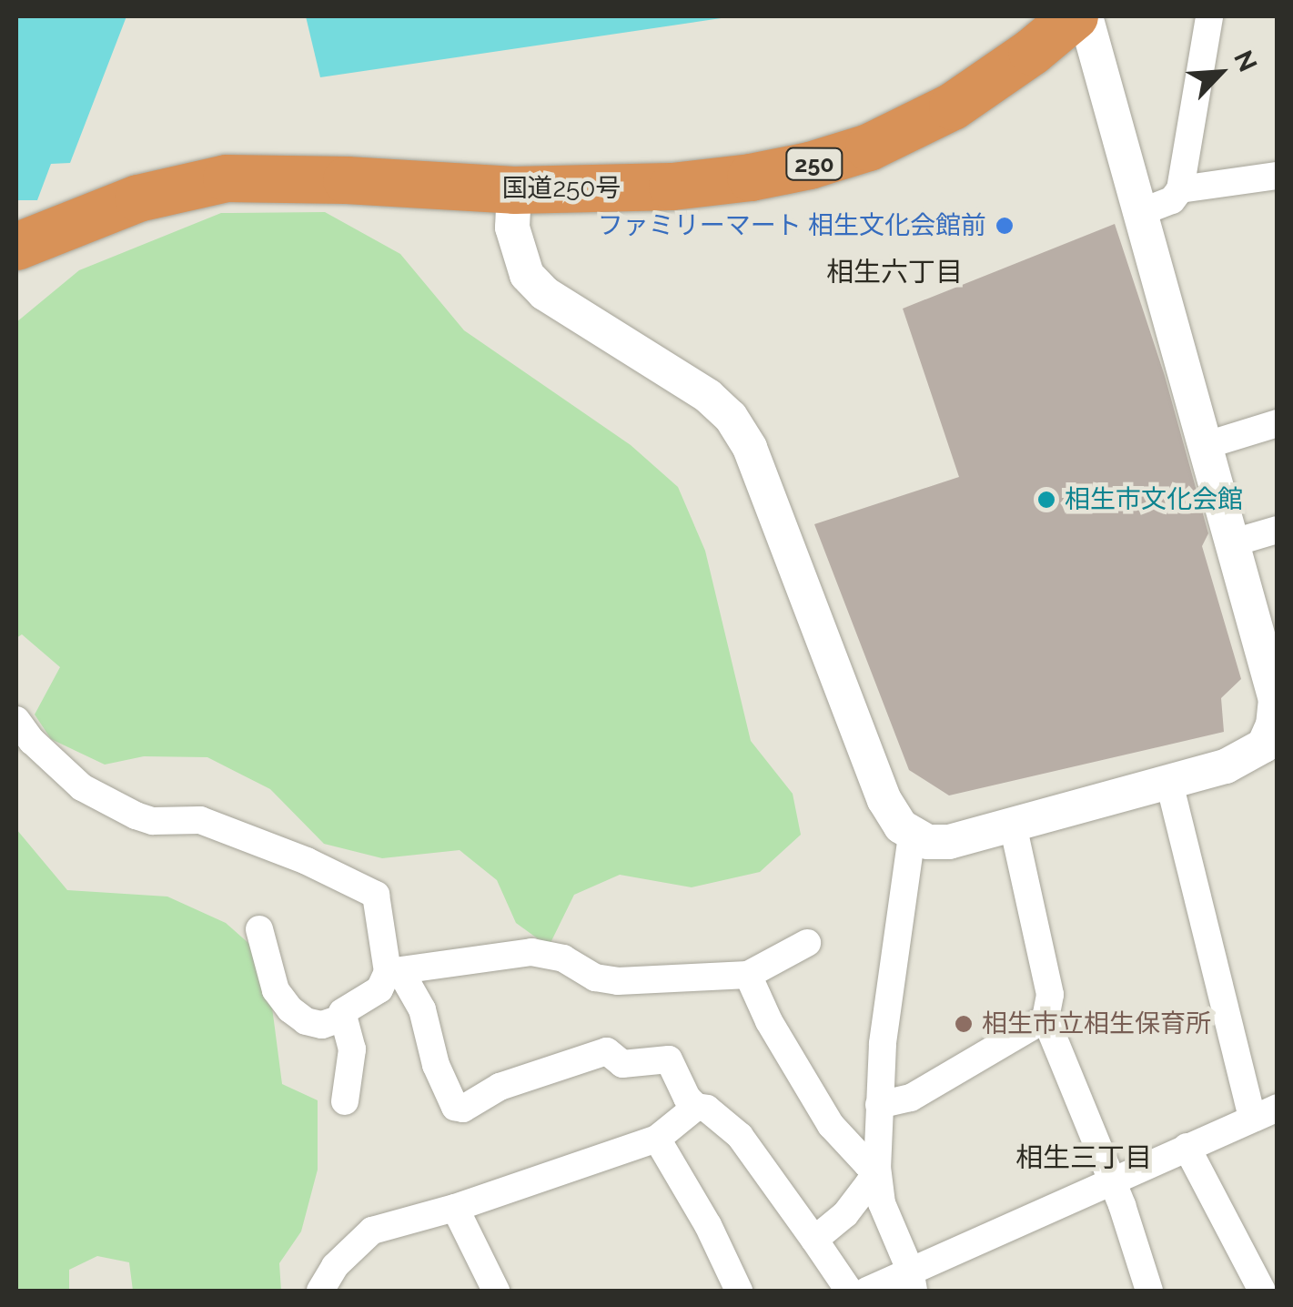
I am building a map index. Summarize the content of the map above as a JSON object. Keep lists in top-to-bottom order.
{
  "streets": {
    "highway": ["250", "国道250号"]
  },
  "districts": ["相生六丁目", "相生三丁目"],
  "places": ["ファミリーマート 相生文化会館前", "相生市文化会館", "相生市立相生保育所"],
  "north": "top right"
}
